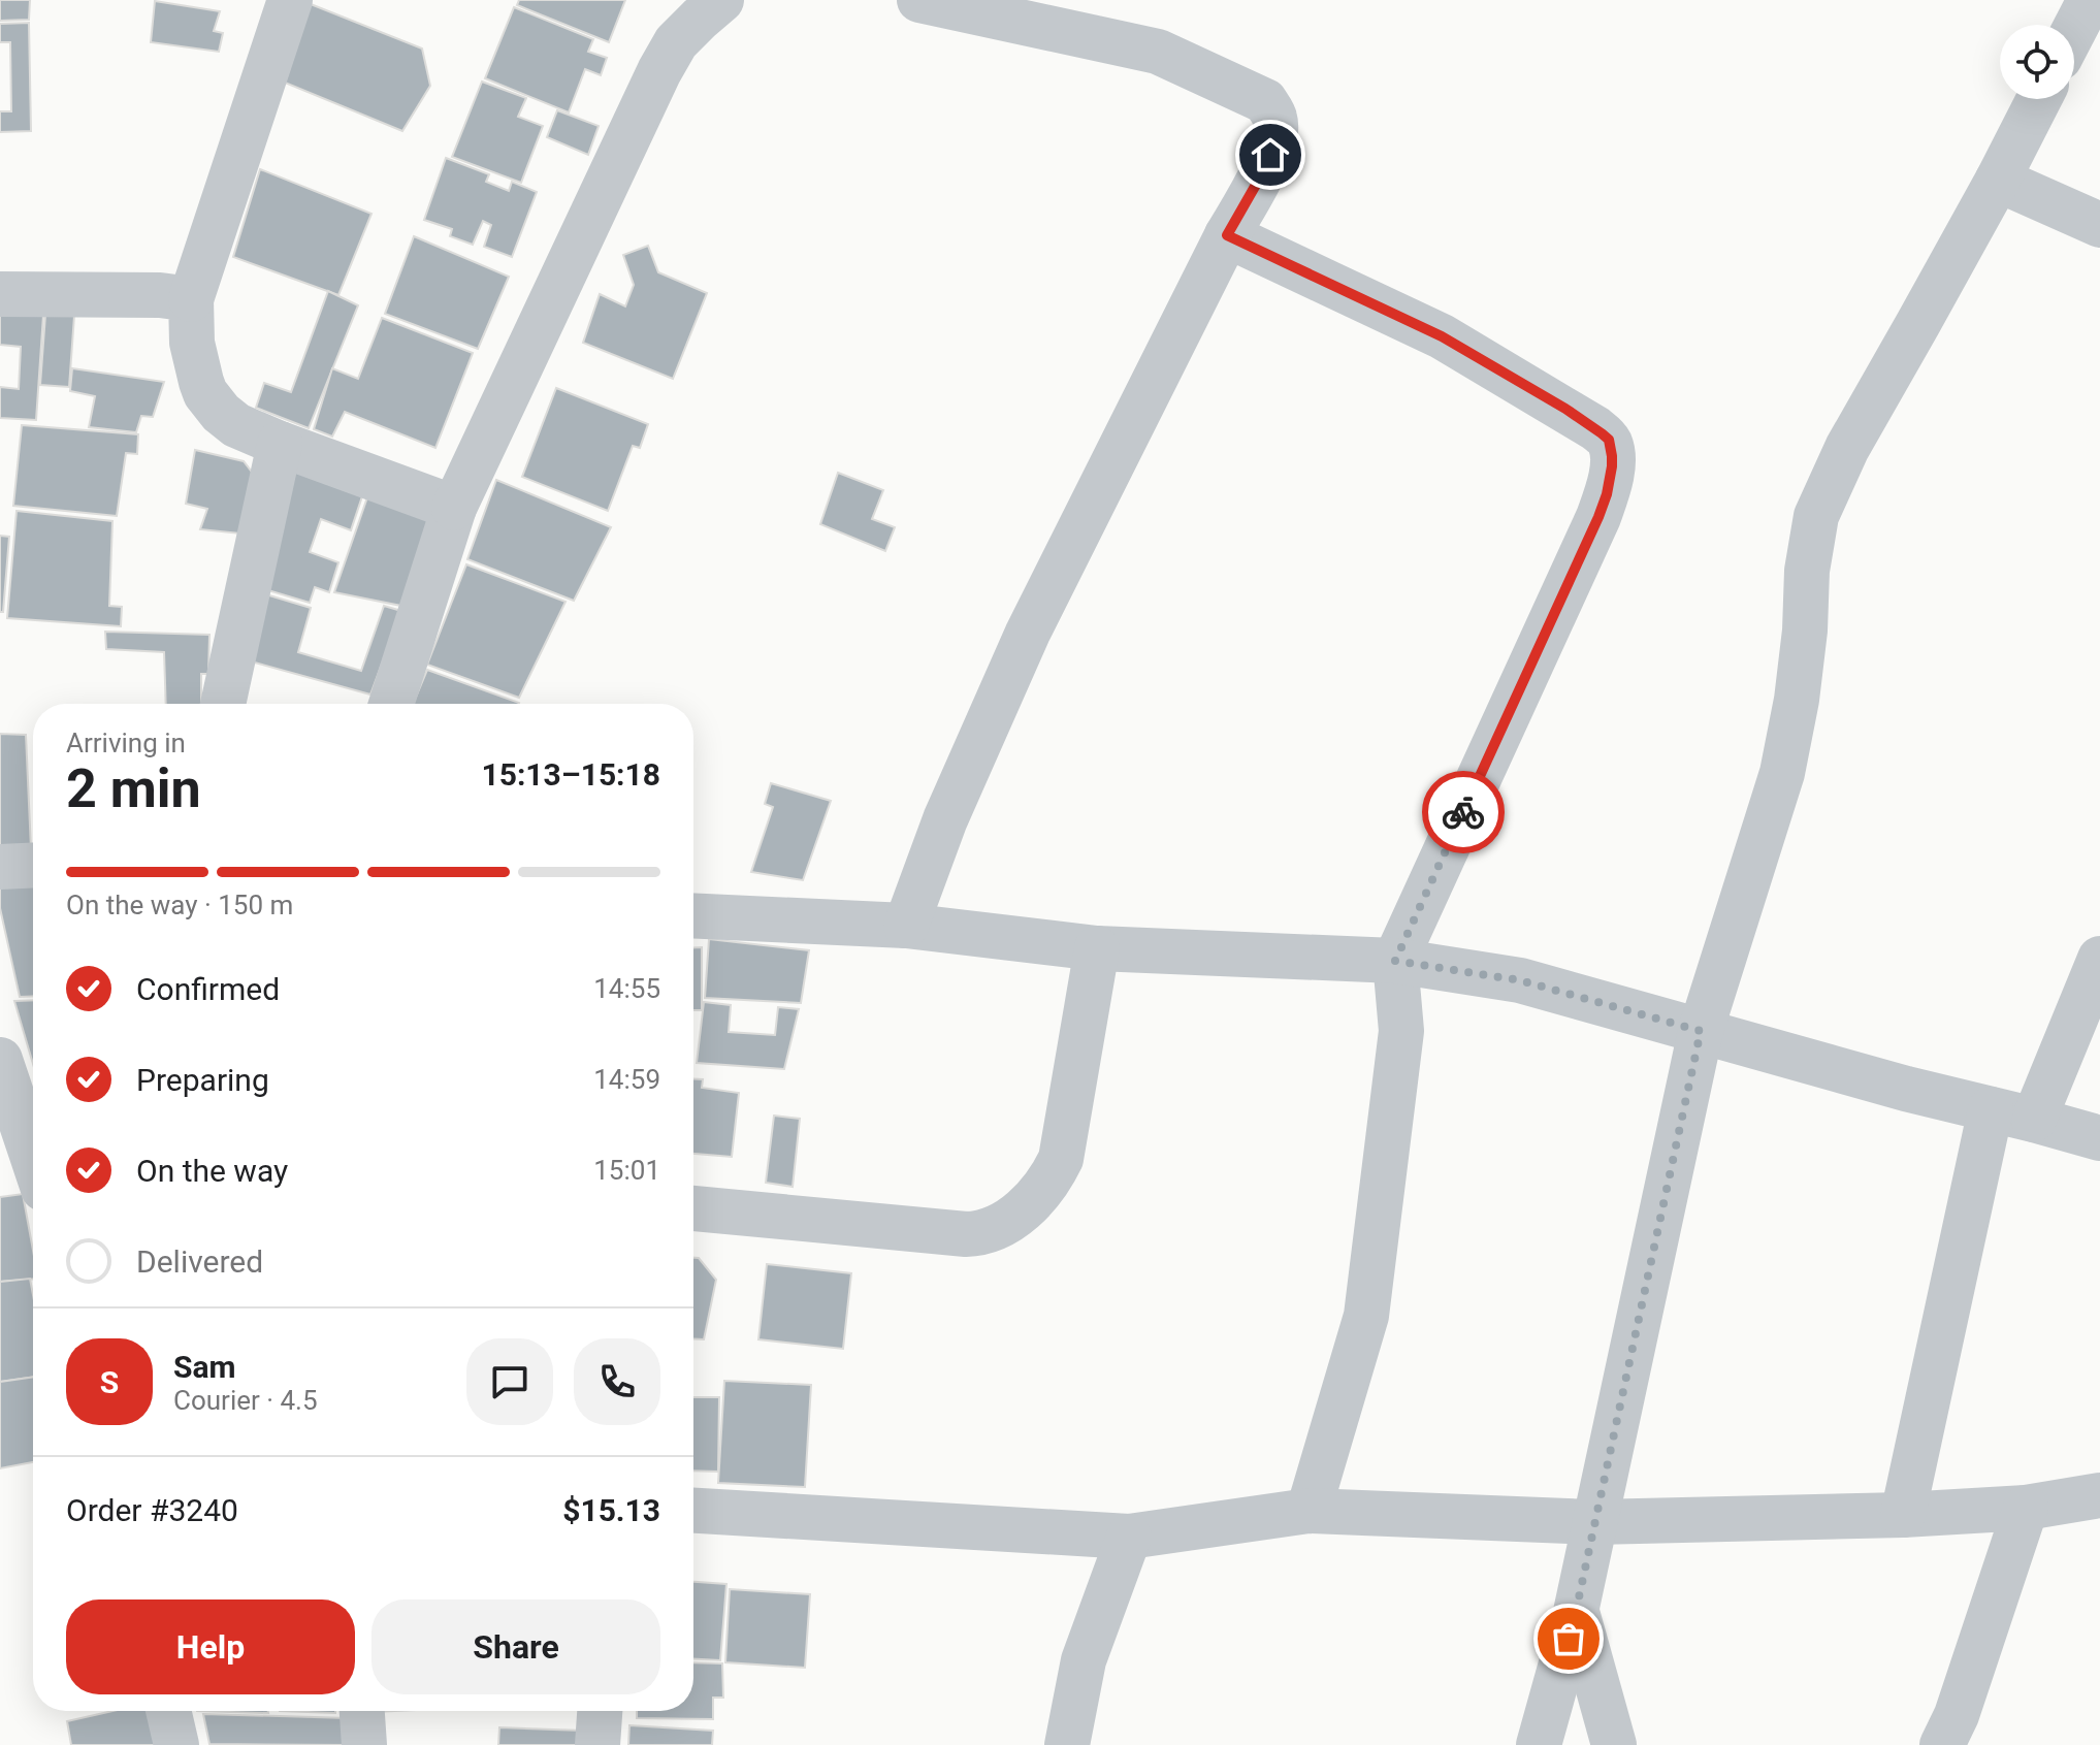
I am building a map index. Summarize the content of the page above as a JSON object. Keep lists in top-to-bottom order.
{
  "page": {
    "heading": ["2 min", "Arriving in", "15:13–15:18"],
    "panel": [
      "Sam",
      "Courier · 4.5",
      "Order #3240",
      "$15.13"
    ],
    "bar": "On the way · 150 m",
    "list": [
      ["Confirmed", "14:55"],
      ["Preparing", "14:59"],
      ["On the way", "15:01"],
      "Delivered"
    ],
    "round": "S",
    "buttons": ["Help", "Share"]
  }
}
